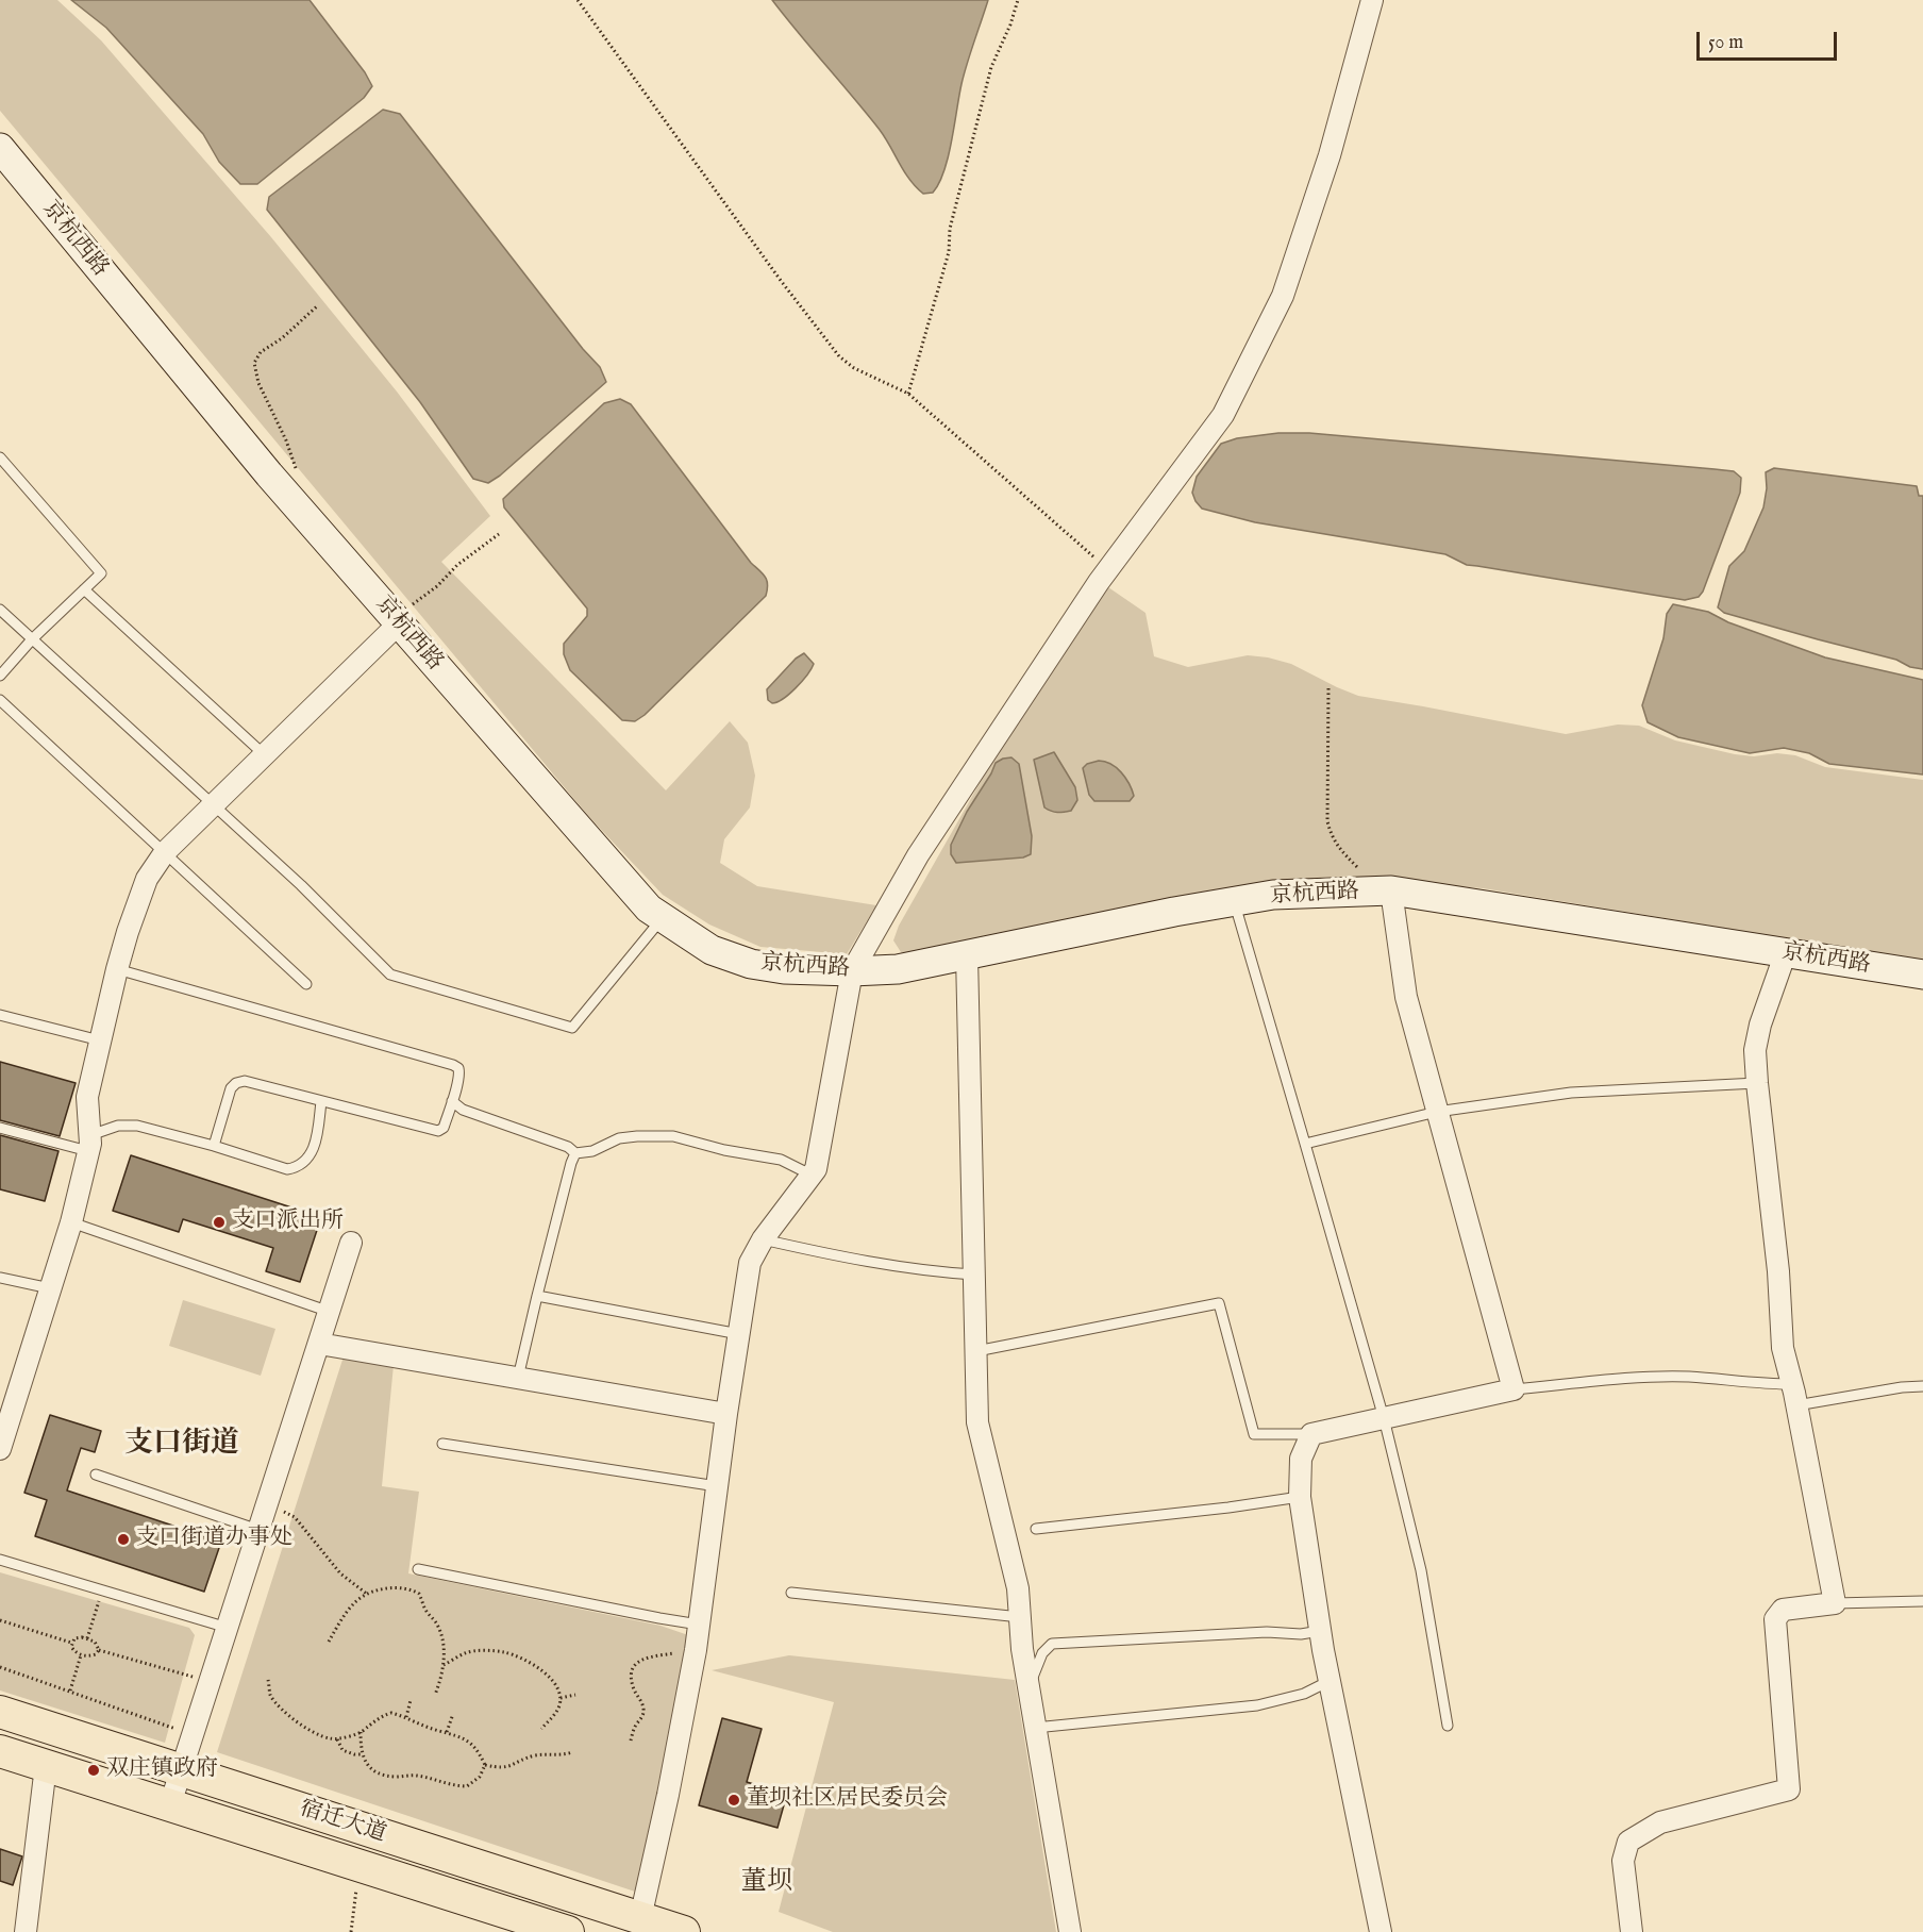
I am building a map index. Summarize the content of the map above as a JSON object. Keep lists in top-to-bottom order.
{
  "streets": {
    "main road": ["京杭西路", "宿迁大道"]
  },
  "districts": ["支口街道", "董坝"],
  "places": [
    "支口派出所",
    "支口街道办事处",
    "双庄镇政府",
    "董坝社区居民委员会"
  ],
  "scale_bar": "50 m"
}
